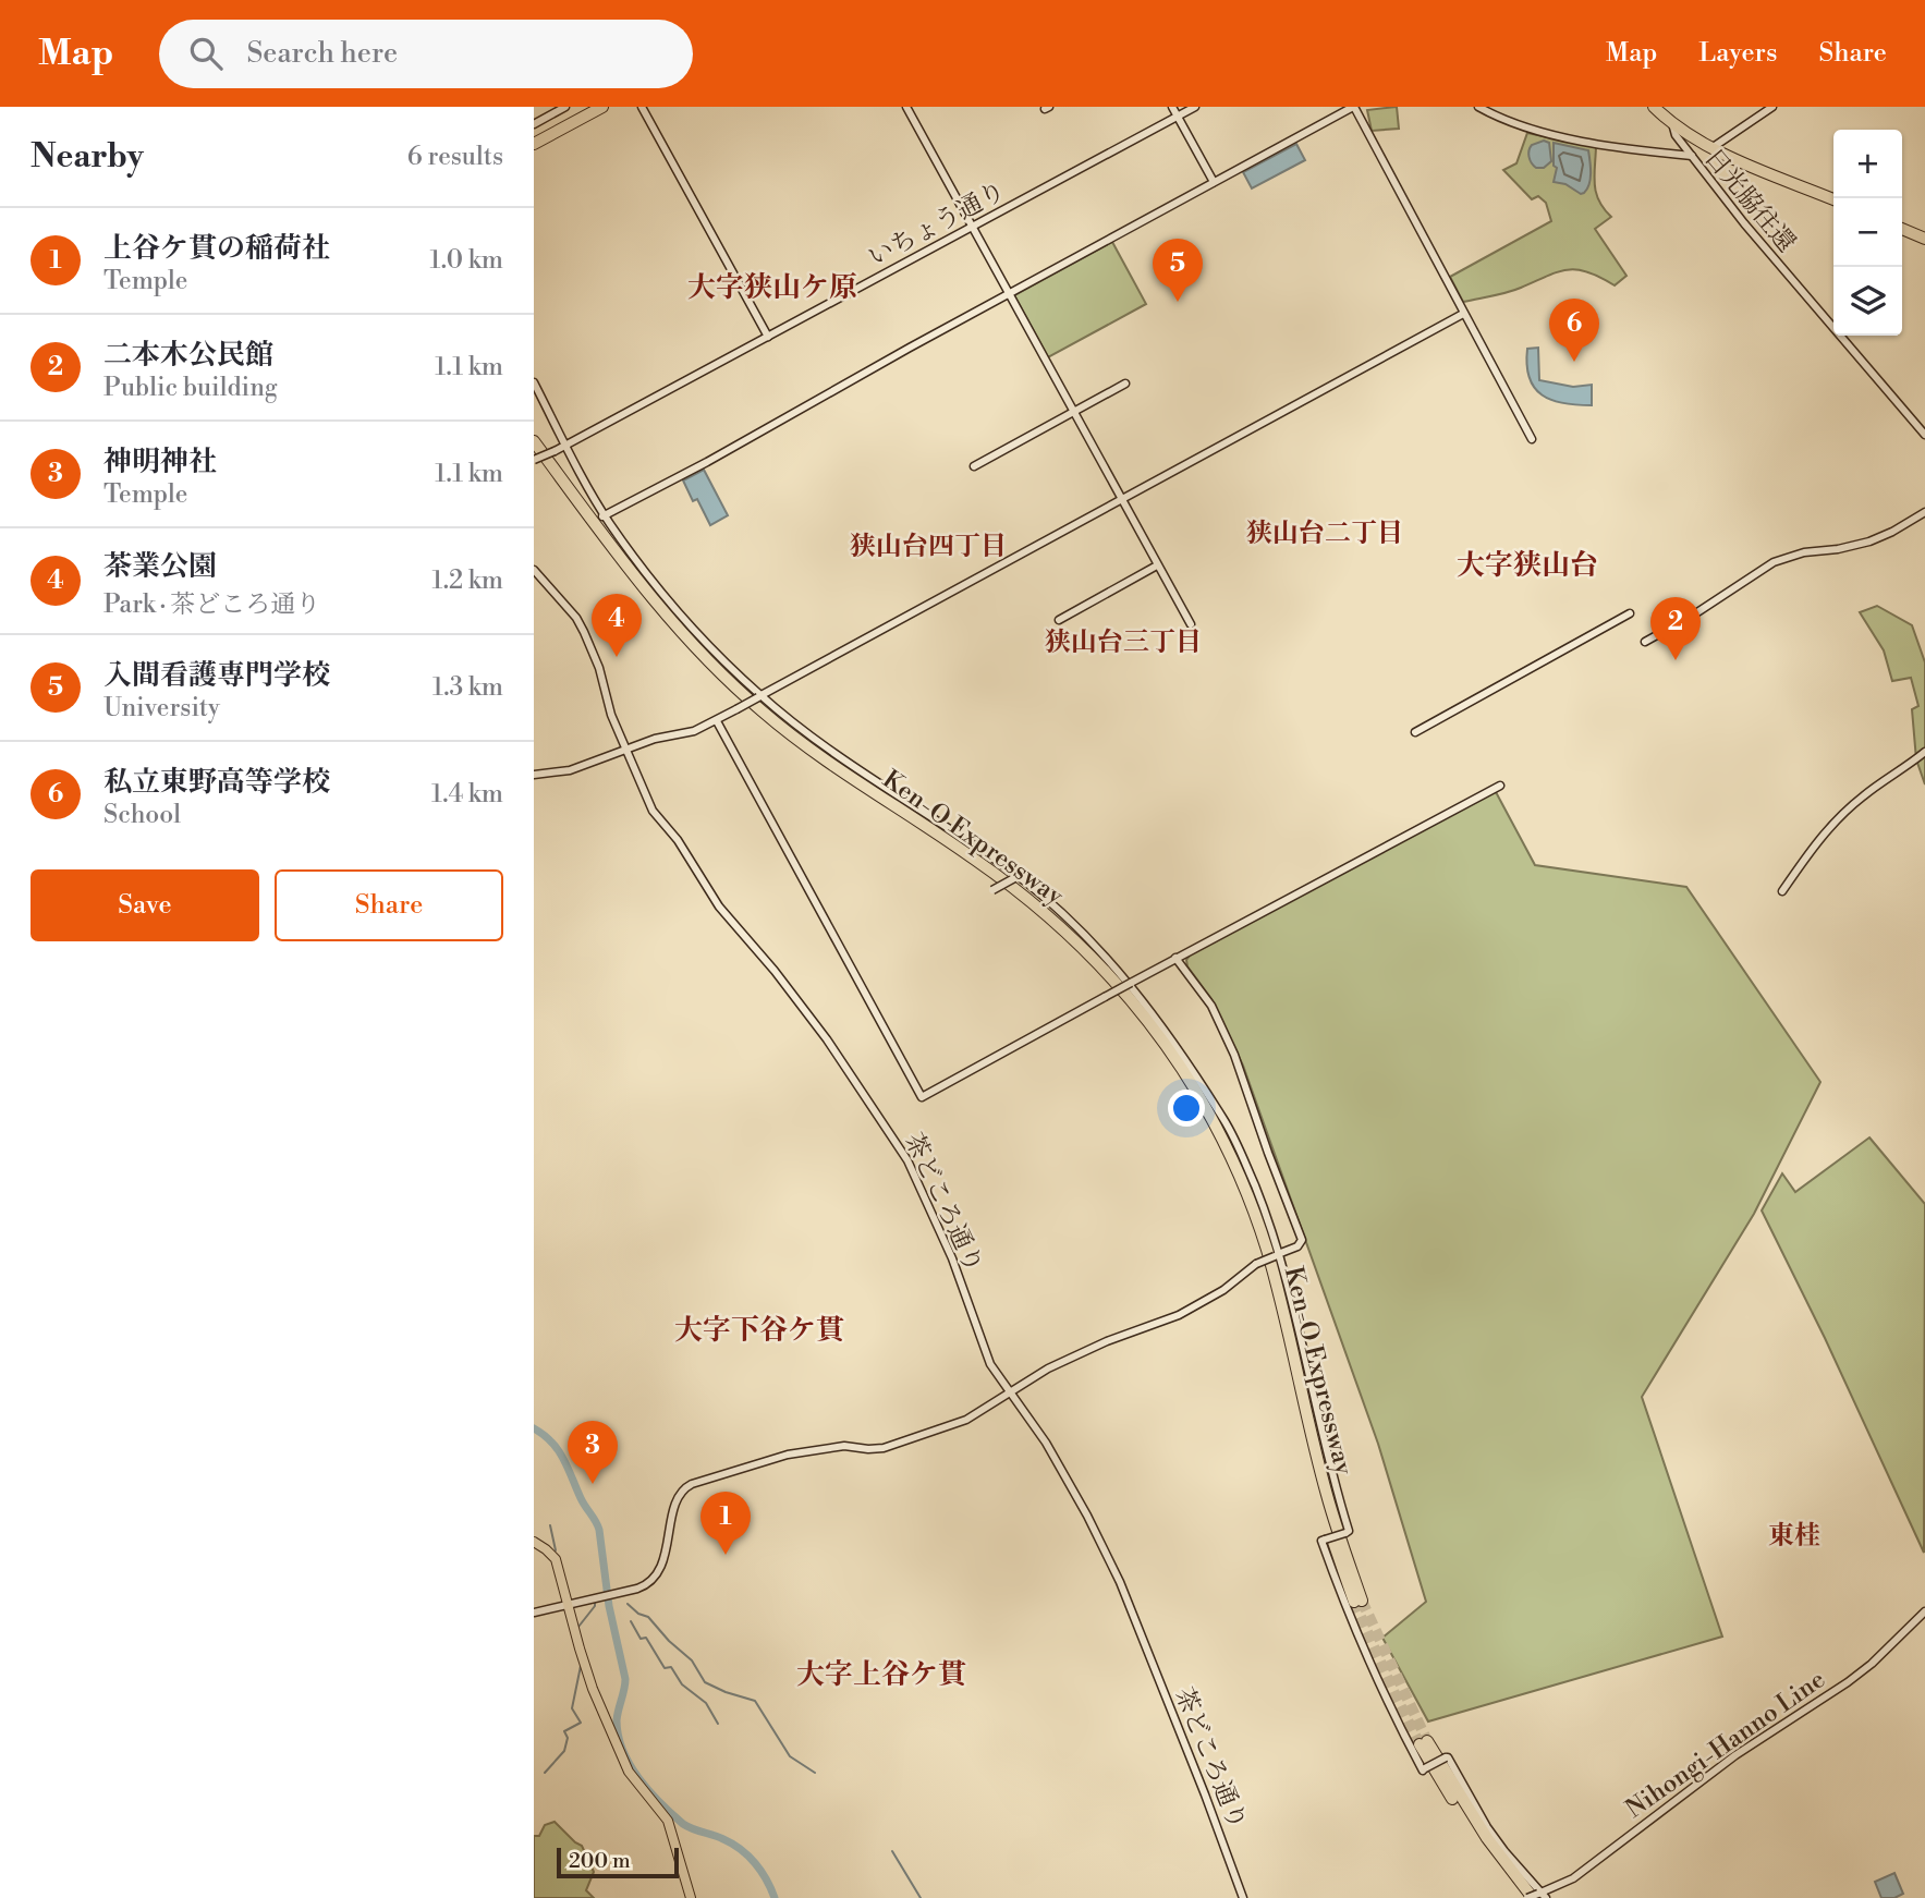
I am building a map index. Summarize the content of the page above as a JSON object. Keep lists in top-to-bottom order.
{
  "streets": {
    "highway": ["Ken-O Expressway"],
    "street": [
      "日光脇往還",
      "いちょう通り",
      "茶どころ通り",
      "Nihongi-Hanno Line"
    ]
  },
  "districts": [
    "大字狭山ケ原",
    "狭山台二丁目",
    "狭山台四丁目",
    "大字狭山台",
    "狭山台三丁目",
    "大字下谷ケ貫",
    "東桂",
    "大字上谷ケ貫"
  ],
  "scale_bar": "200 m",
  "page": {
    "header": "Map",
    "search": "Search here",
    "nav": ["Map", "Layers", "Share"],
    "heading": ["Nearby", "6 results"],
    "map_buttons": ["+", "−"],
    "list": [
      {
        "mark": "1",
        "name": "上谷ケ貫の稲荷社",
        "note": "Temple",
        "value": "1.0 km"
      },
      {
        "mark": "2",
        "name": "二本木公民館",
        "note": "Public building",
        "value": "1.1 km"
      },
      {
        "mark": "3",
        "name": "神明神社",
        "note": "Temple",
        "value": "1.1 km"
      },
      {
        "mark": "4",
        "name": "茶業公園",
        "note": "Park · 茶どころ通り",
        "value": "1.2 km"
      },
      {
        "mark": "5",
        "name": "入間看護専門学校",
        "note": "University",
        "value": "1.3 km"
      },
      {
        "mark": "6",
        "name": "私立東野高等学校",
        "note": "School",
        "value": "1.4 km"
      }
    ],
    "pins": [
      "5",
      "6",
      "4",
      "2",
      "3",
      "1"
    ],
    "buttons": ["Save", "Share"],
    "scale": "200 m"
  }
}
